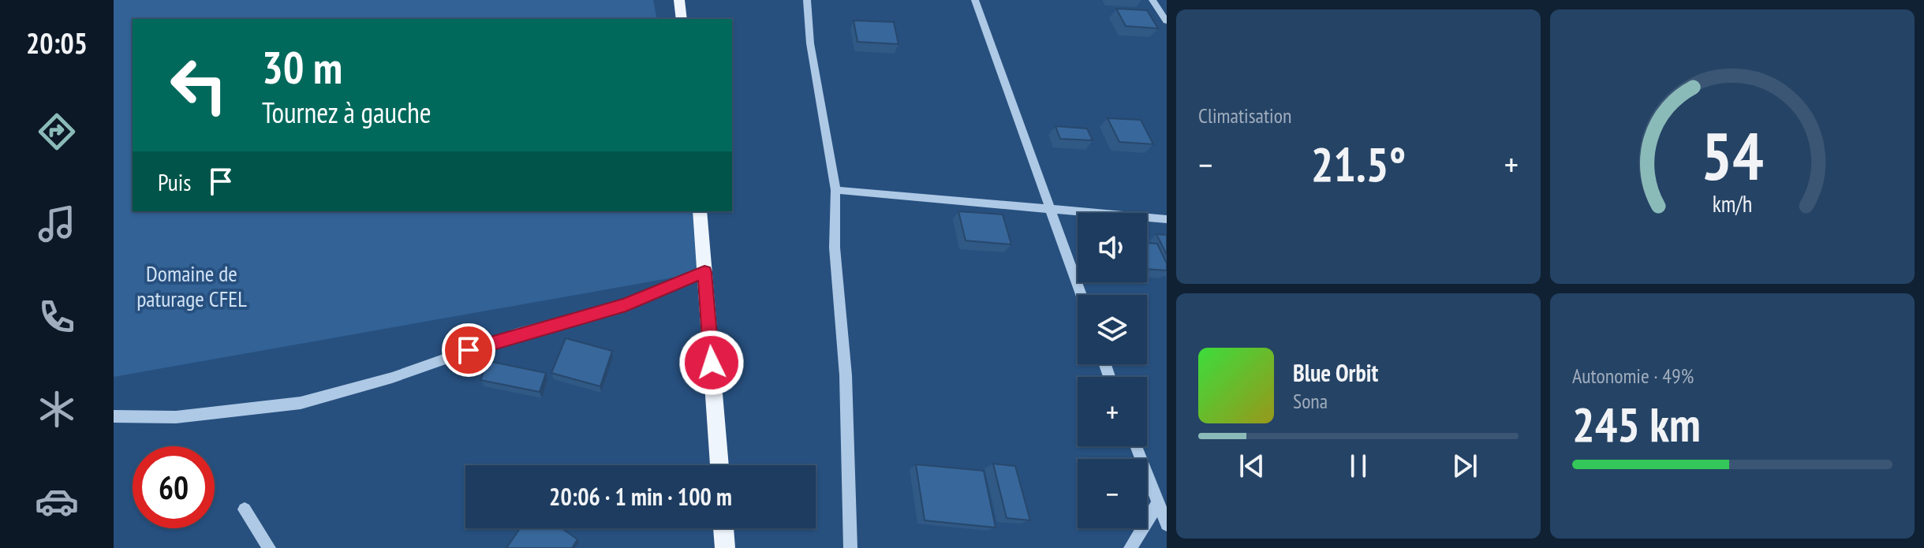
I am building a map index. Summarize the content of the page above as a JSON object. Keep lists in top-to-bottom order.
{
  "parks": ["Domaine de paturage CFEL"],
  "page": {
    "tabs": "20:05",
    "tile": [
      "Climatisation",
      ["Autonomie · 49%", "245 km"]
    ],
    "turn": ["30 m", "Tournez à gauche"],
    "heat": ["−", "21.5°", "+"],
    "then": "Puis",
    "map_buttons": ["+", "−"],
    "song": ["Blue Orbit", "Sona"],
    "limit": "60",
    "trip": "20:06 · 1 min · 100 m",
    "gauge": ["54", "km/h"]
  }
}
